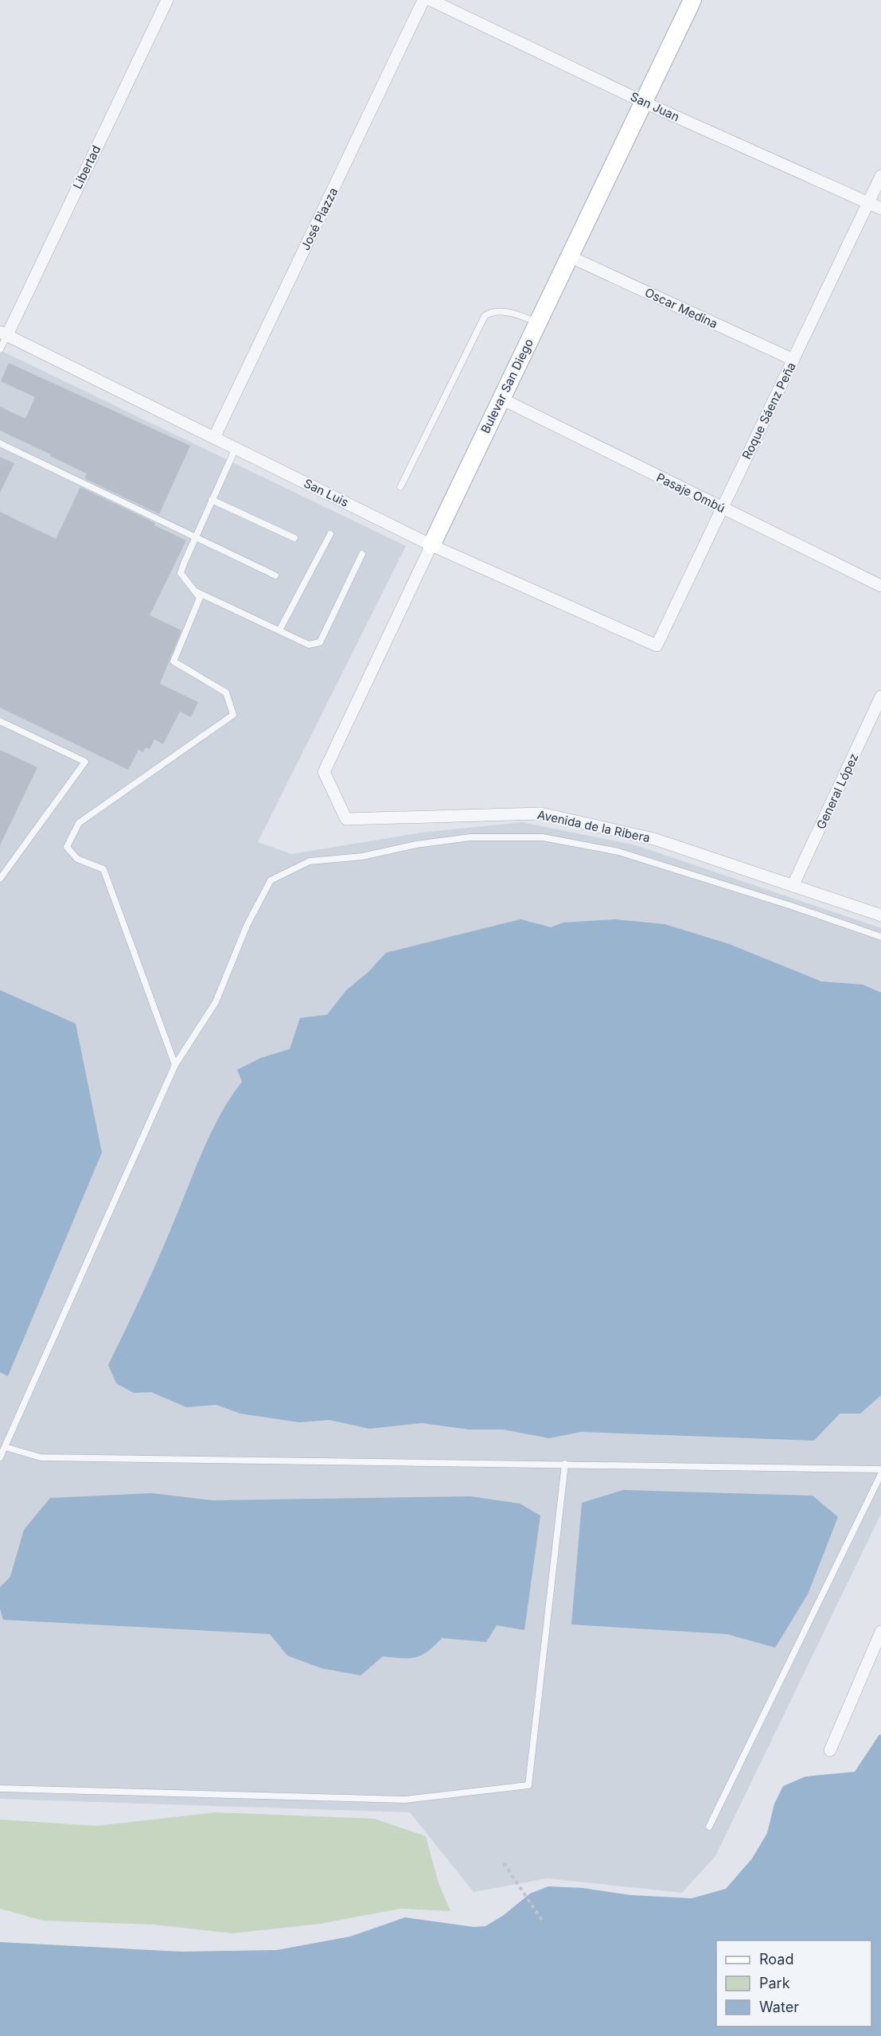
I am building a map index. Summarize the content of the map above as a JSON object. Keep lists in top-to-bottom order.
{
  "streets": {
    "street": [
      "San Juan",
      "Libertad",
      "José Piazza",
      "Oscar Medina",
      "Bulevar San Diego",
      "Roque Sáenz Peña",
      "San Luis",
      "Pasaje Ombú",
      "General López",
      "Avenida de la Ribera"
    ]
  },
  "crossings": [
    ["San Juan", "Bulevar San Diego"],
    ["San Juan", "Roque Sáenz Peña"],
    ["Libertad", "San Luis"],
    ["José Piazza", "San Luis"],
    ["Oscar Medina", "Bulevar San Diego"],
    ["Oscar Medina", "Roque Sáenz Peña"],
    ["Bulevar San Diego", "San Luis"],
    ["Bulevar San Diego", "Pasaje Ombú"],
    ["Bulevar San Diego", "Avenida de la Ribera"],
    ["Roque Sáenz Peña", "San Luis"],
    ["Roque Sáenz Peña", "Pasaje Ombú"],
    ["General López", "Avenida de la Ribera"]
  ],
  "legend": ["Road", "Park", "Water"]
}
